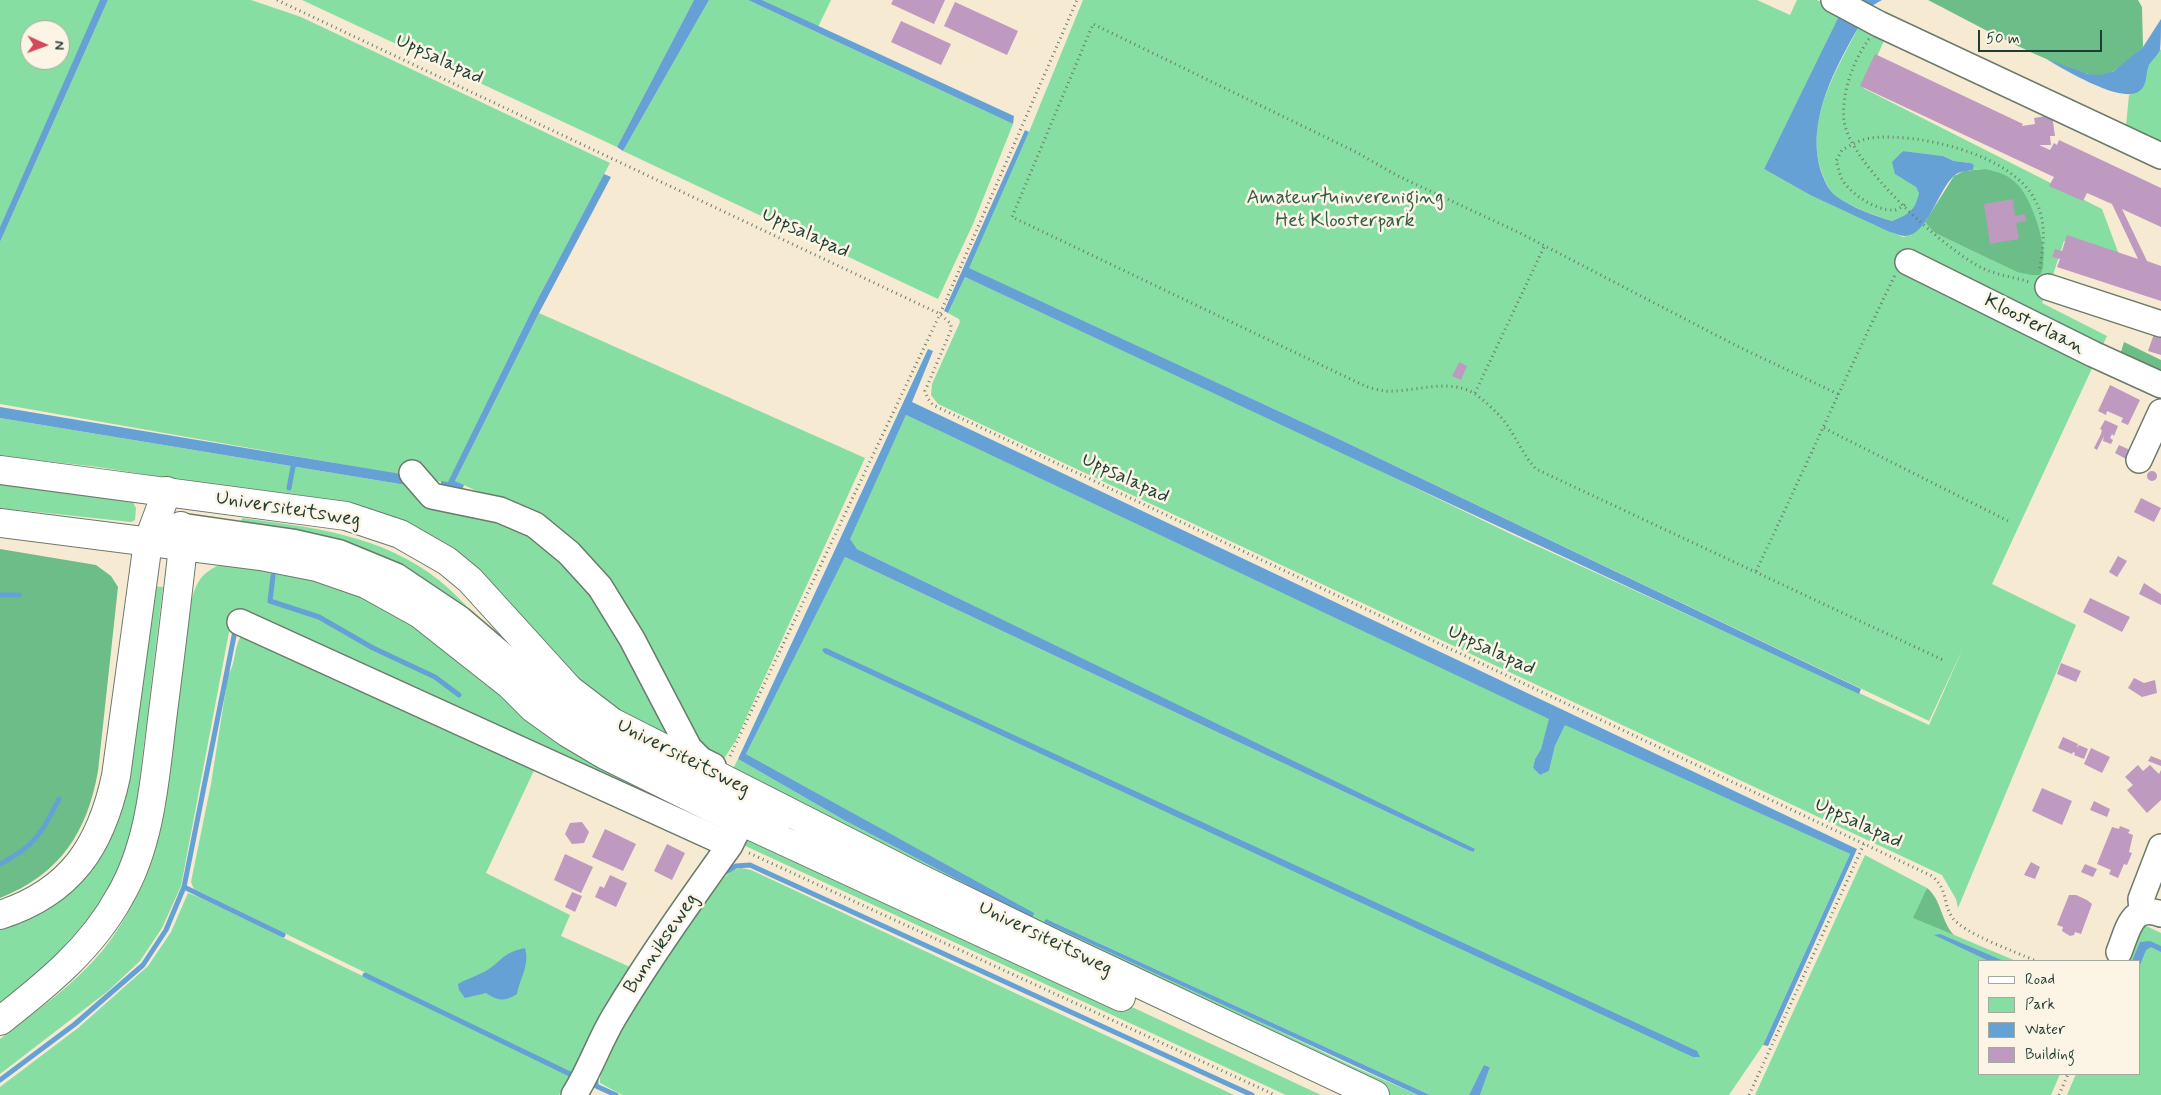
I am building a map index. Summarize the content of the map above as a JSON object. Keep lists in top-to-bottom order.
{
  "streets": {
    "main road": ["Universiteitsweg"],
    "street": ["Kloosterlaan", "Bunnikseweg"],
    "path": ["Uppsalapad"]
  },
  "crossings": [
    ["Universiteitsweg", "Bunnikseweg"]
  ],
  "parks": ["Amateurtuinvereniging Het Kloosterpark"],
  "legend": [
    "Road",
    "Park",
    "Water",
    "Building"
  ],
  "scale_bar": "50 m",
  "north": "right"
}
